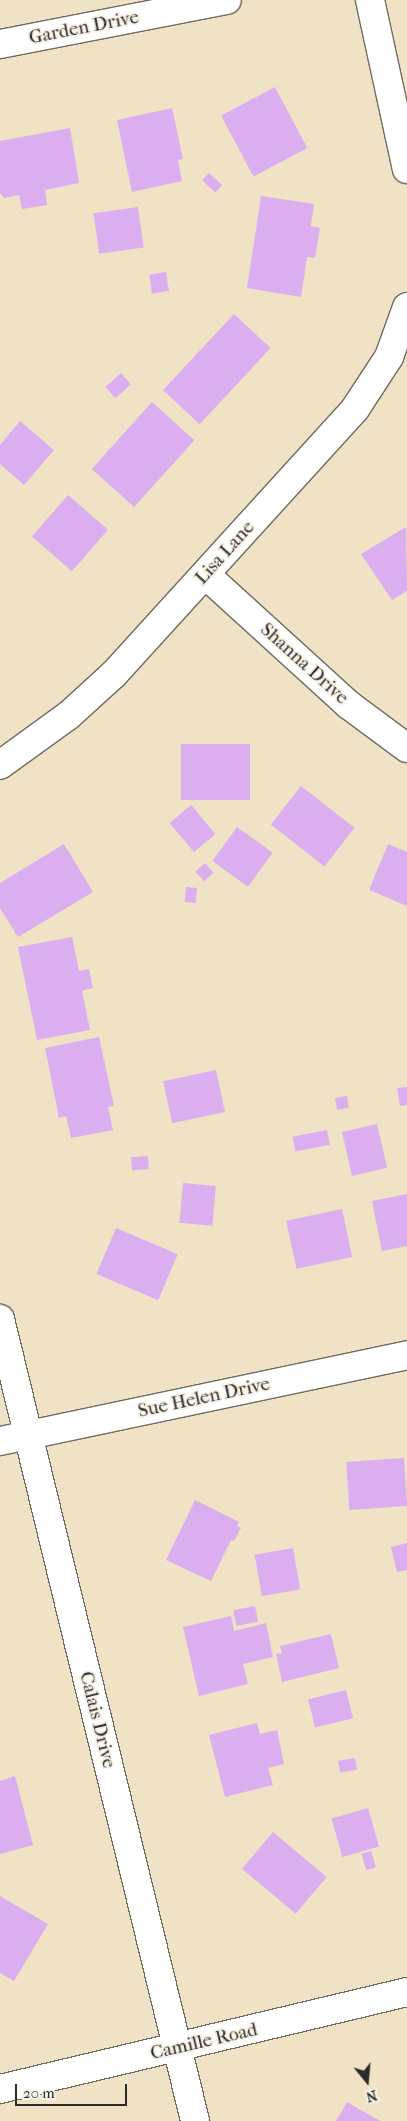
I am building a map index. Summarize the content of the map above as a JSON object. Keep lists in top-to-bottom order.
{
  "streets": {
    "street": [
      "Garden Drive",
      "Lisa Lane",
      "Shanna Drive",
      "Sue Helen Drive",
      "Calais Drive",
      "Camille Road"
    ]
  },
  "crossings": [
    ["Lisa Lane", "Shanna Drive"],
    ["Sue Helen Drive", "Calais Drive"],
    ["Calais Drive", "Camille Road"]
  ],
  "scale_bar": "20 m",
  "north": "bottom"
}
